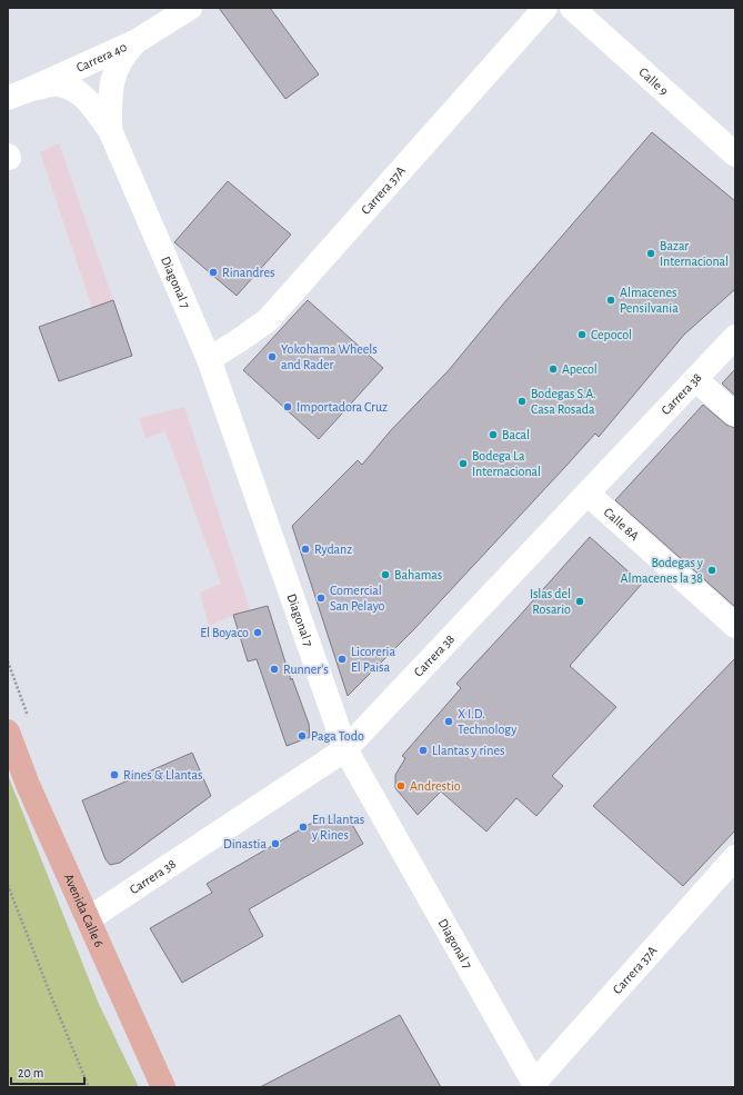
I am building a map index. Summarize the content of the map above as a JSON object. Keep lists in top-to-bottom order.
{
  "streets": {
    "main road": ["Avenida Calle 6"],
    "street": [
      "Carrera 40",
      "Calle 9",
      "Carrera 37A",
      "Diagonal 7",
      "Carrera 38",
      "Calle 8A"
    ]
  },
  "crossings": [
    ["Carrera 40", "Diagonal 7"],
    ["Carrera 37A", "Diagonal 7"],
    ["Diagonal 7", "Carrera 38"],
    ["Carrera 38", "Calle 8A"],
    ["Carrera 38", "Avenida Calle 6"]
  ],
  "places": [
    "Bazar Internacional",
    "Rinandres",
    "Almacenes Pensilvania",
    "Cepocol",
    "Yokohama Wheels and Rader",
    "Apecol",
    "Bodegas S.A. Casa Rosada",
    "Importadora Cruz",
    "Bacal",
    "Bodega La Internacional",
    "Rydanz",
    "Bodegas y Almacenes la 38",
    "Bahamas",
    "Comercial San Pelayo",
    "Islas del Rosario",
    "El Boyaco",
    "Licoreria El Paisa",
    "Runner's",
    "X I.D. Technology",
    "Paga Todo",
    "Llantas y rines",
    "Rines & Llantas",
    "Andrestio",
    "En Llantas y Rines",
    "Dinastia"
  ],
  "scale_bar": "20 m"
}
